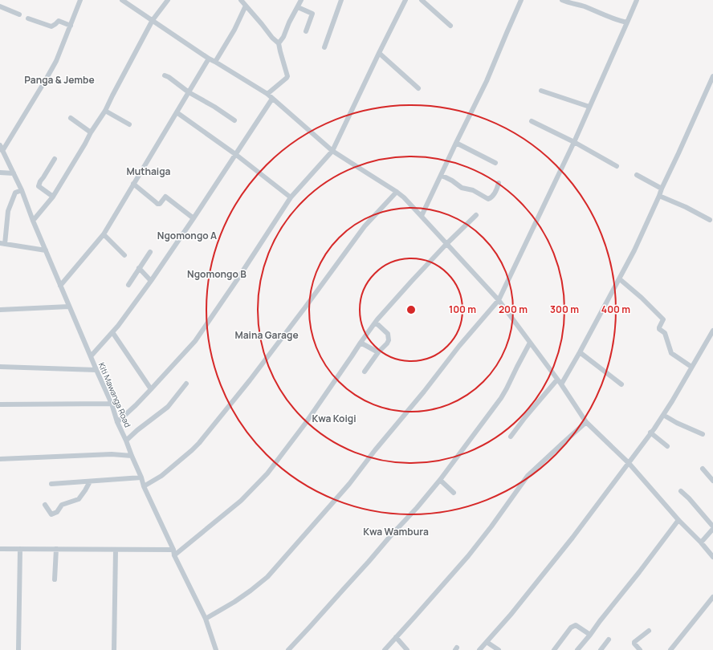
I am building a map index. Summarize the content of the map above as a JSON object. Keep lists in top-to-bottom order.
{
  "streets": {
    "street": ["Kiti Mawanga Road"]
  },
  "districts": [
    "Panga & Jembe",
    "Muthaiga",
    "Ngomongo A",
    "Ngomongo B",
    "Maina Garage",
    "Kwa Koigi",
    "Kwa Wambura"
  ],
  "rings": [
    "100 m",
    "200 m",
    "300 m",
    "400 m"
  ]
}
